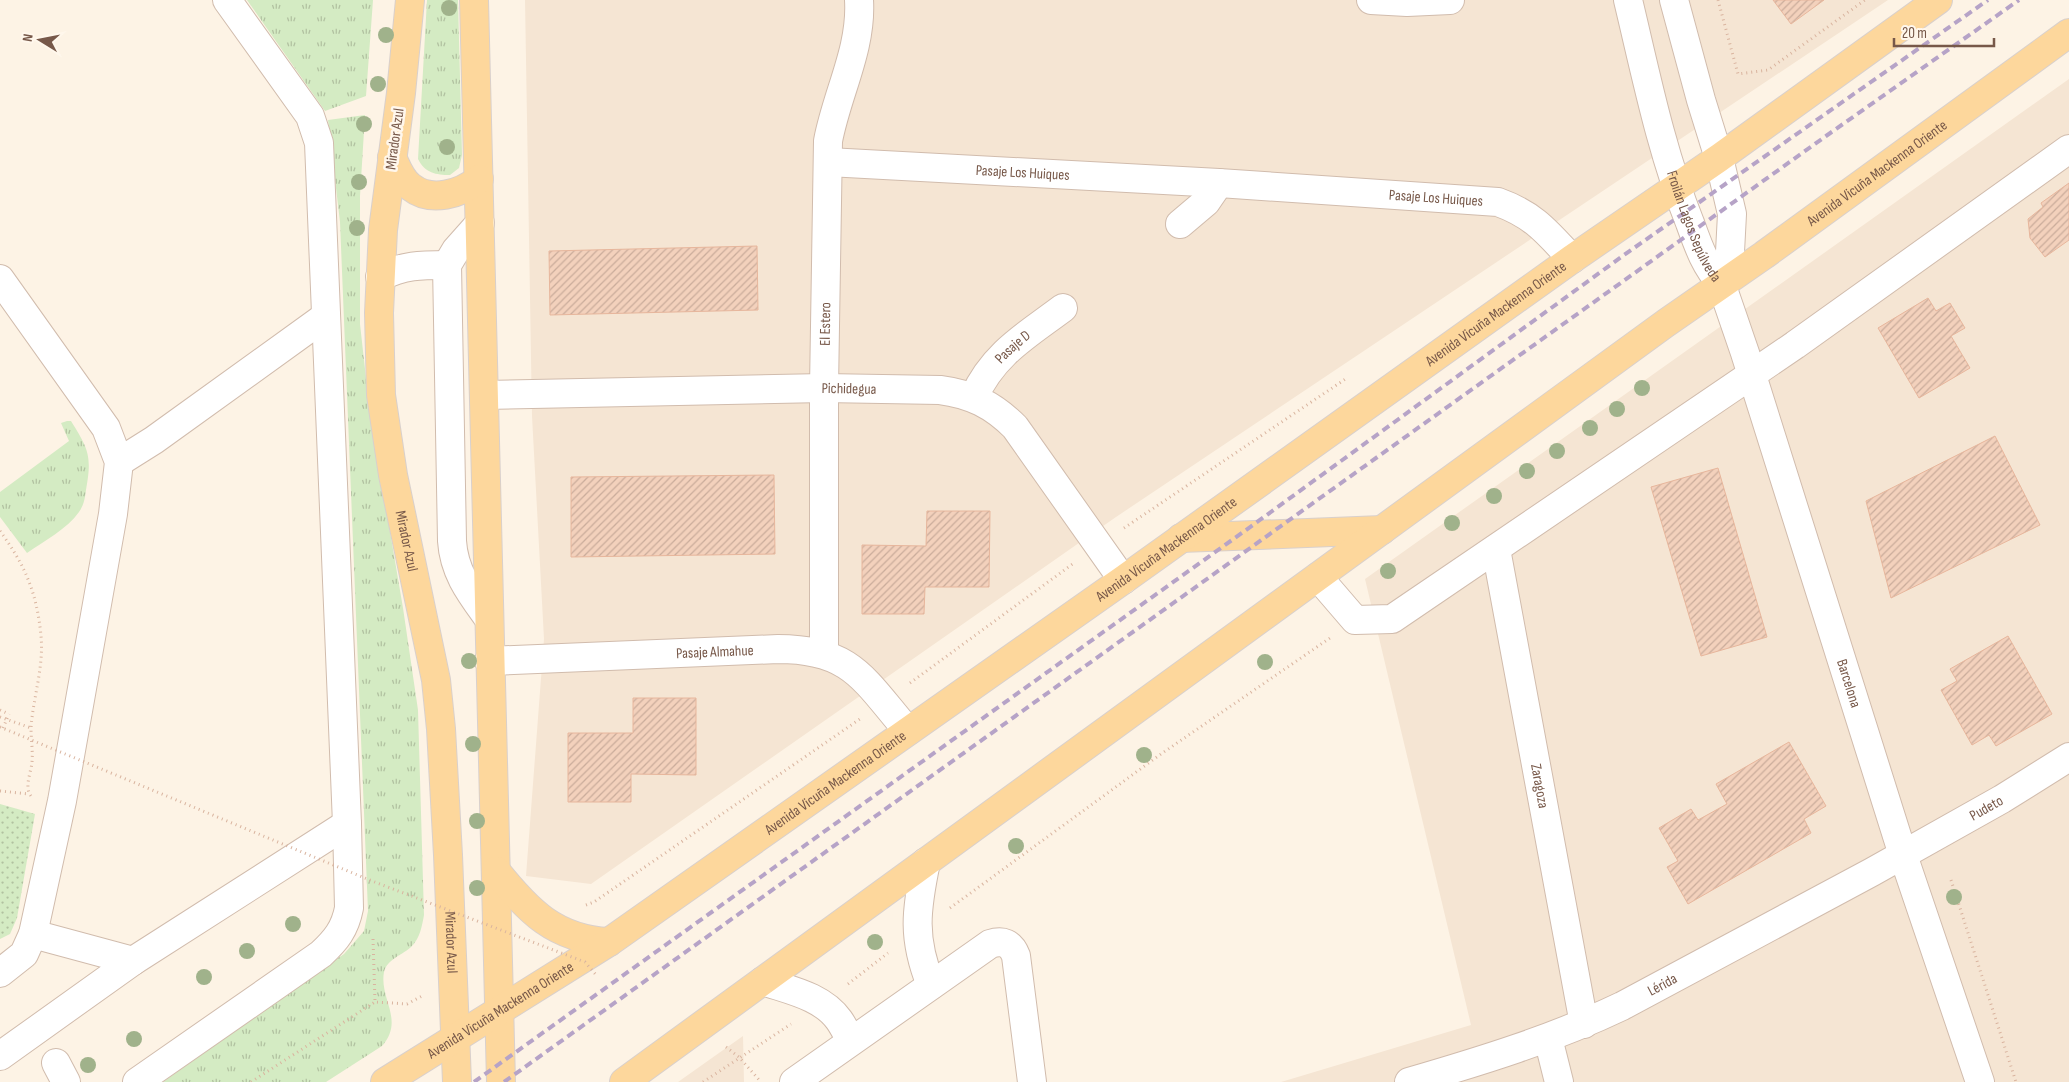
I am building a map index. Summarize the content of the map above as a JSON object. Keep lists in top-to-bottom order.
{
  "streets": {
    "main road": ["Mirador Azul", "Avenida Vicuña Mackenna Oriente"],
    "street": [
      "Pasaje Los Huiques",
      "Froilán Lagos Sepúlveda",
      "El Estero",
      "Pasaje D",
      "Pichidegua",
      "Pasaje Almahue",
      "Barcelona",
      "Zaragoza",
      "Pudeto",
      "Lérida"
    ]
  },
  "crossings": [
    ["Mirador Azul", "Avenida Vicuña Mackenna Oriente"],
    ["Pasaje Los Huiques", "Avenida Vicuña Mackenna Oriente"],
    ["Pasaje Los Huiques", "El Estero"],
    ["Avenida Vicuña Mackenna Oriente", "Froilán Lagos Sepúlveda"],
    ["Avenida Vicuña Mackenna Oriente", "Pichidegua"],
    ["Avenida Vicuña Mackenna Oriente", "Pasaje Almahue"],
    ["Avenida Vicuña Mackenna Oriente", "Barcelona"],
    ["Froilán Lagos Sepúlveda", "Barcelona"],
    ["El Estero", "Pichidegua"],
    ["El Estero", "Pasaje Almahue"],
    ["Pasaje D", "Pichidegua"],
    ["Barcelona", "Pudeto"],
    ["Barcelona", "Lérida"],
    ["Zaragoza", "Lérida"],
    ["Pudeto", "Lérida"]
  ],
  "scale_bar": "20 m",
  "north": "left"
}
